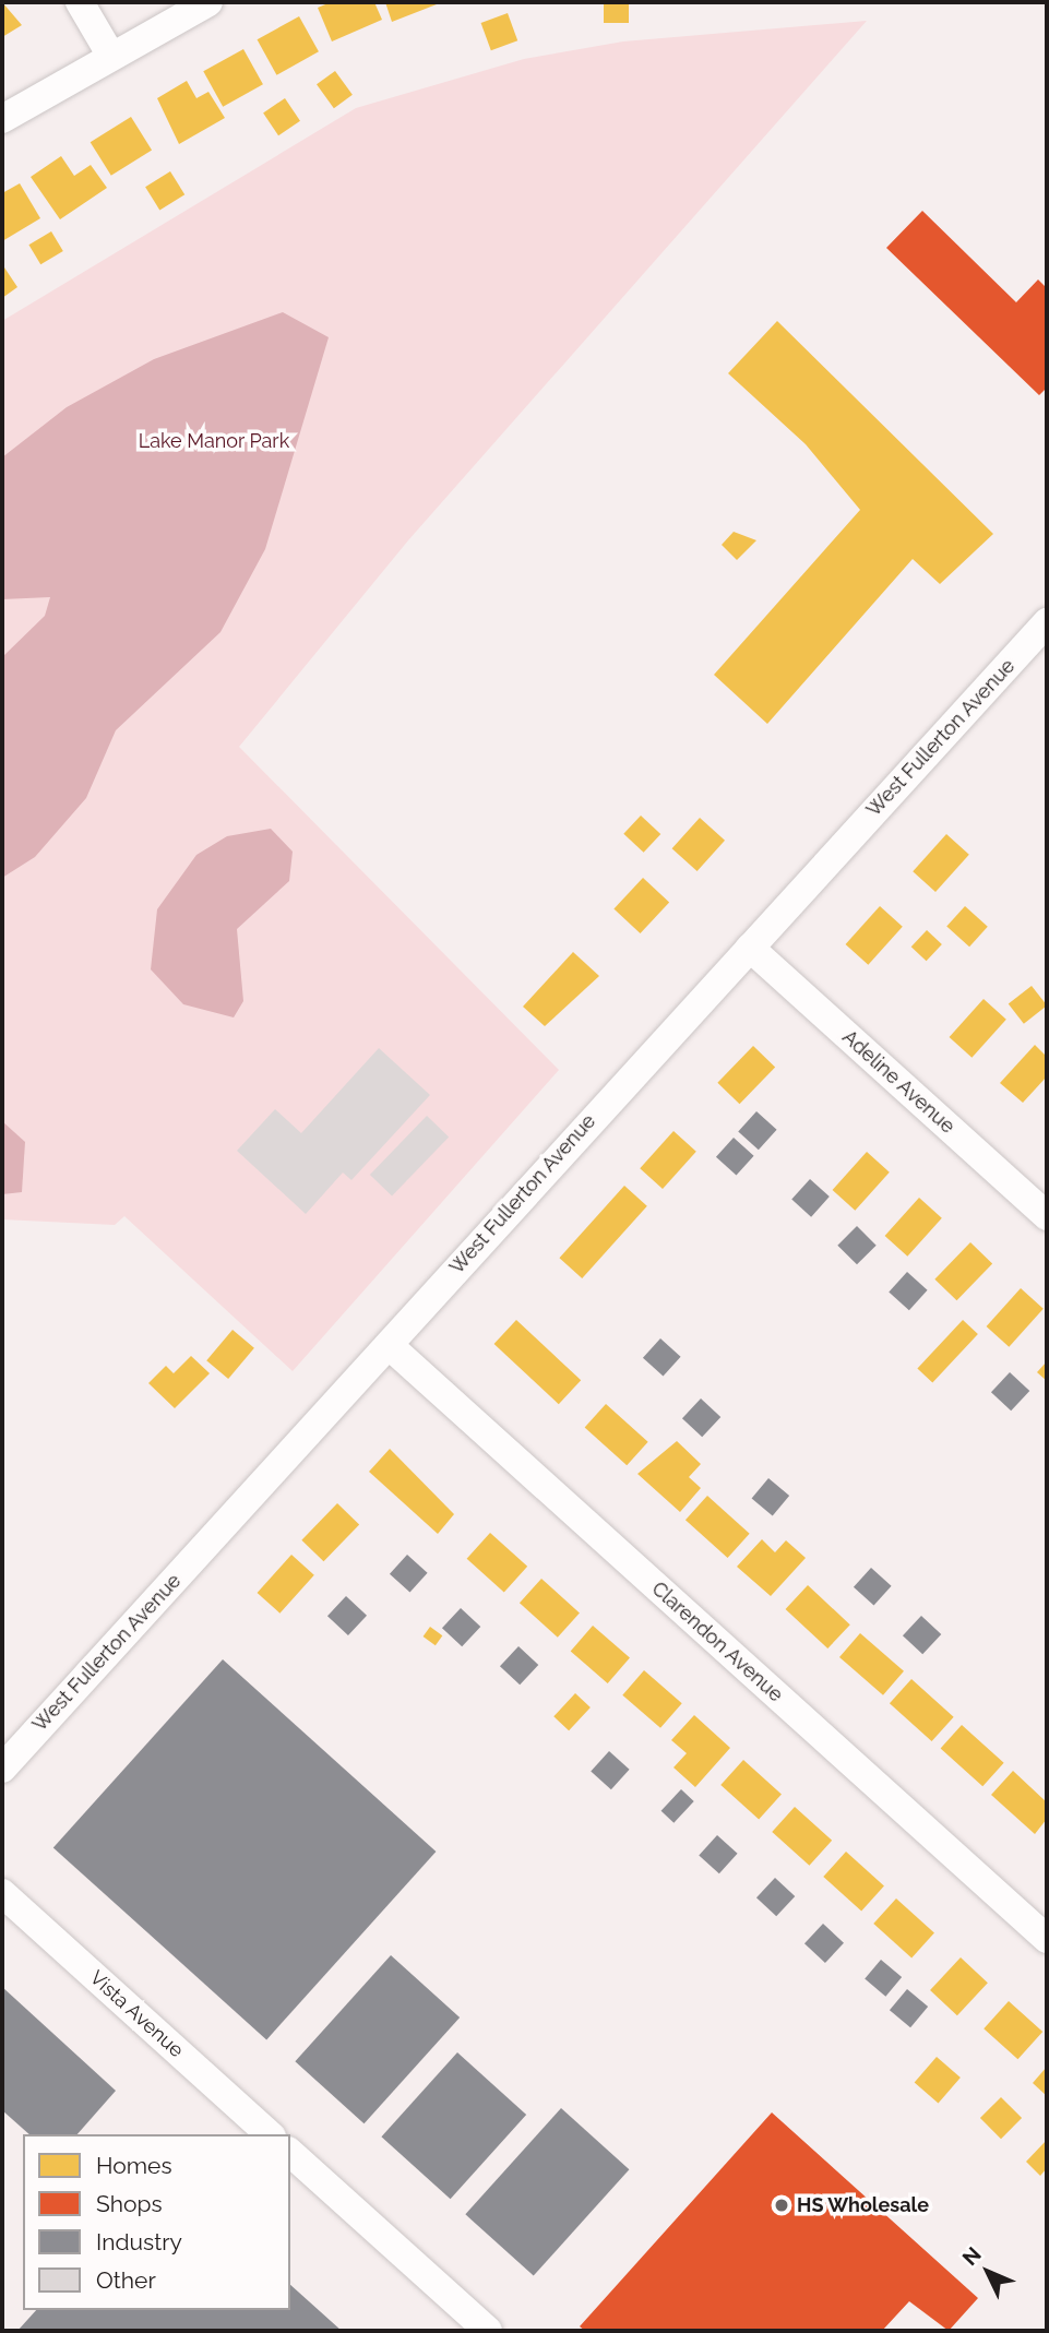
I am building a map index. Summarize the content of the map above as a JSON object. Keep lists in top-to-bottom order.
{
  "streets": {
    "street": [
      "West Fullerton Avenue",
      "Adeline Avenue",
      "Clarendon Avenue",
      "Vista Avenue"
    ]
  },
  "crossings": [
    ["West Fullerton Avenue", "Adeline Avenue"],
    ["West Fullerton Avenue", "Clarendon Avenue"]
  ],
  "parks": ["Lake Manor Park"],
  "places": ["HS Wholesale"],
  "legend": [
    "Homes",
    "Shops",
    "Industry",
    "Other"
  ],
  "north": "top left"
}
